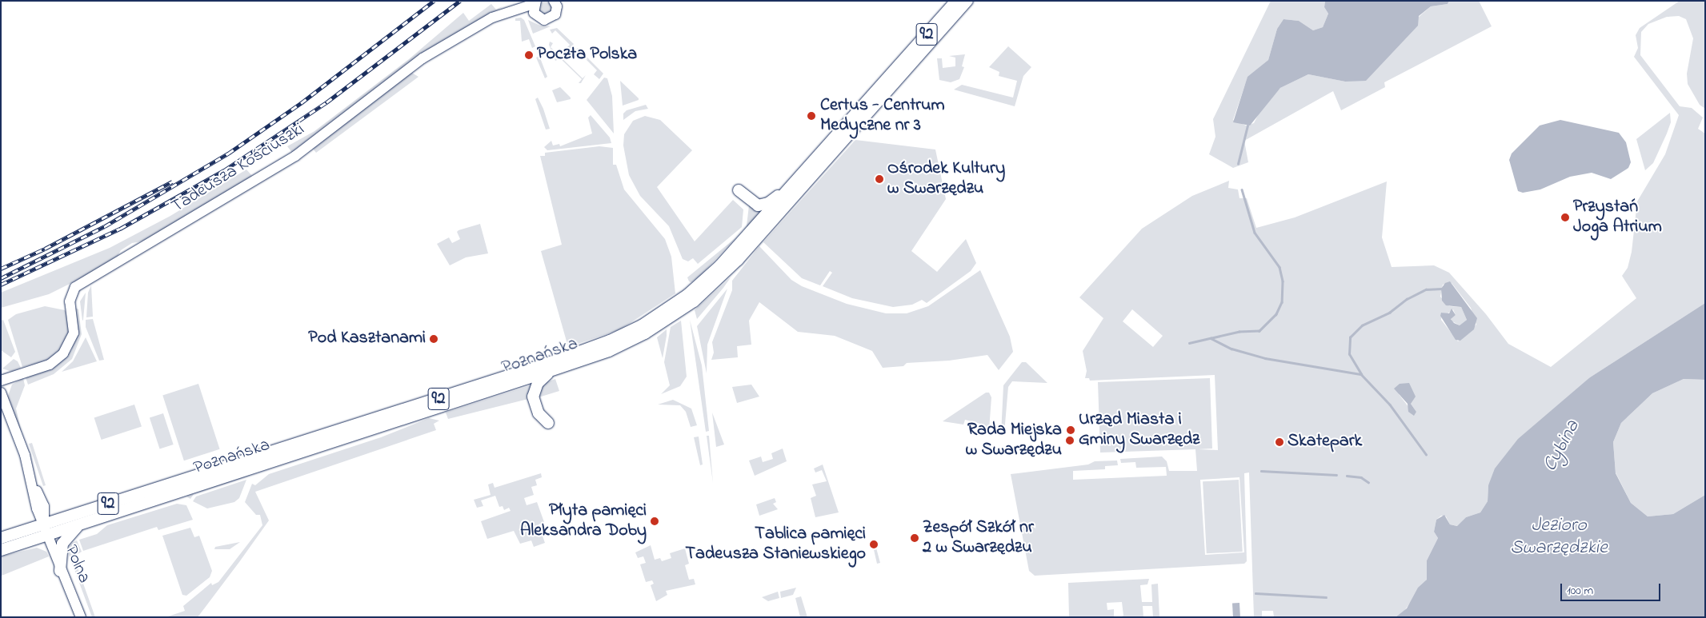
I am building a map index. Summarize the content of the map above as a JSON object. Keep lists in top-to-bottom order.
{
  "streets": {
    "main road": ["92", "Poznańska"],
    "street": ["Tadeusza Kościuszki", "Polna"]
  },
  "crossings": [
    ["Poznańska", "Polna"]
  ],
  "water": ["Cybina", "Jezioro Swarzędzkie"],
  "places": [
    "Poczta Polska",
    "Certus - Centrum Medyczne nr 3",
    "Ośrodek Kultury w Swarzędzu",
    "Przystań Joga Atrium",
    "Pod Kasztanami",
    "Urząd Miasta i Gminy Swarzędz",
    "Rada Miejska w Swarzędzu",
    "Skatepark",
    "Płyta pamięci Aleksandra Doby",
    "Zespół Szkół nr 2 w Swarzędzu",
    "Tablica pamięci Tadeusza Staniewskiego"
  ],
  "scale_bar": "100 m"
}
